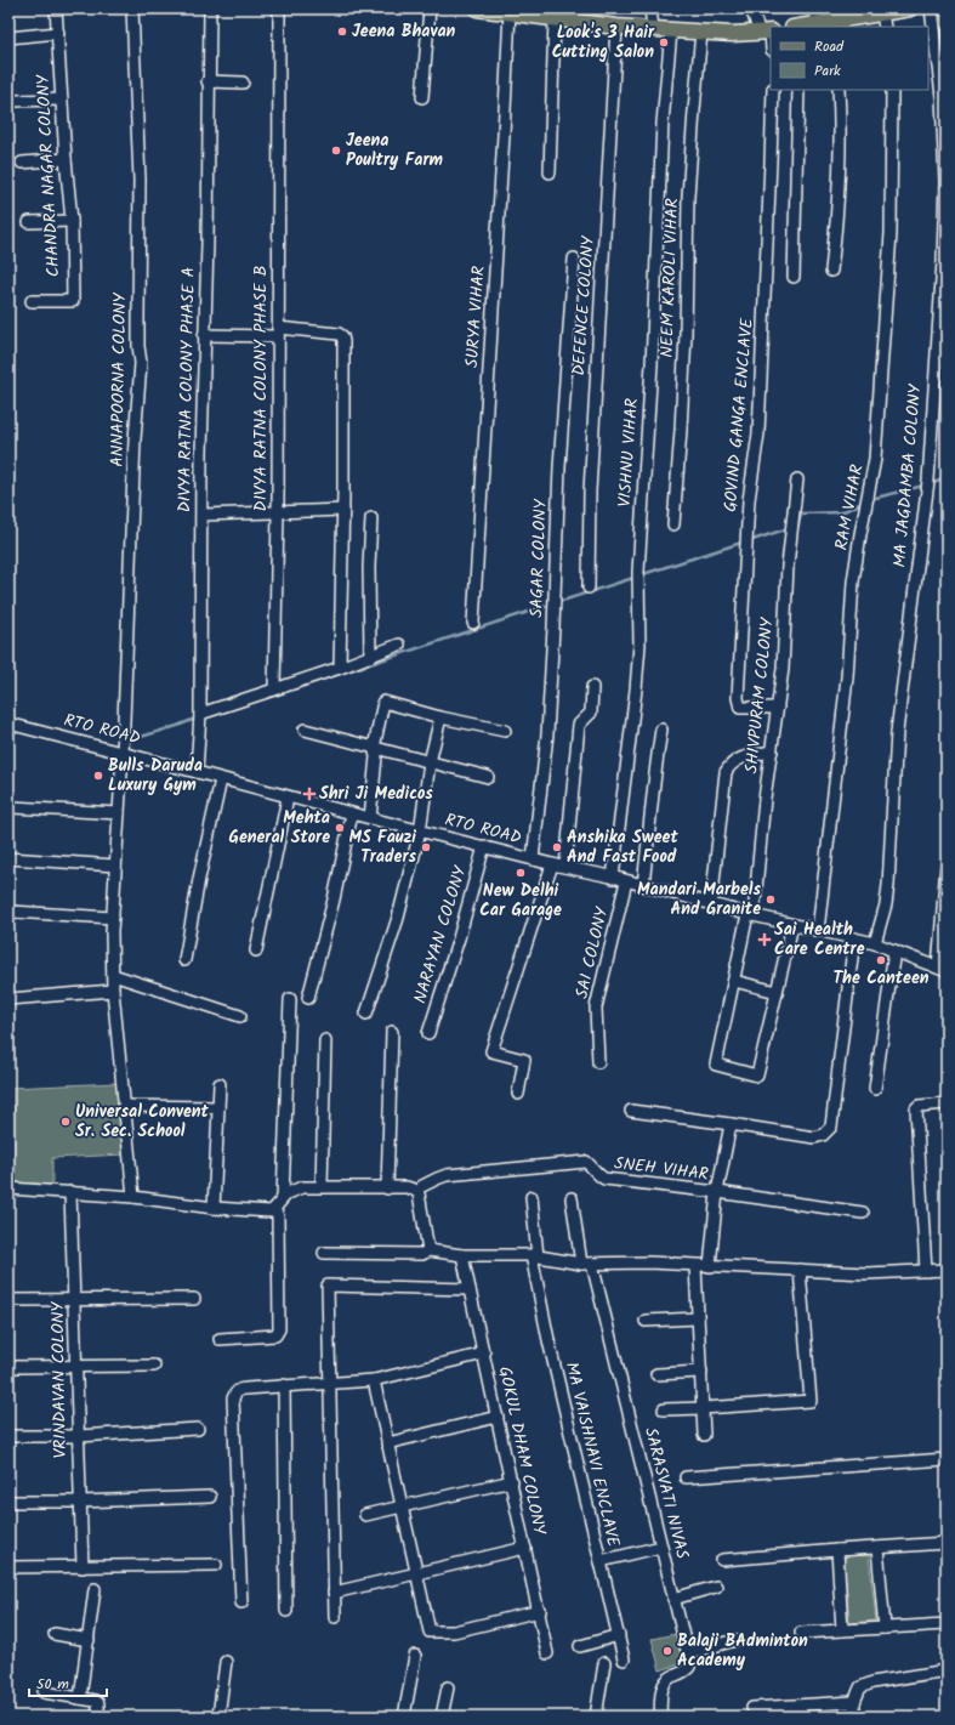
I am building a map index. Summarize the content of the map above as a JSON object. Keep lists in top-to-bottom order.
{
  "streets": {
    "street": [
      "CHANDRA NAGAR COLONY",
      "NEEM KAROLI VIHAR",
      "DEFENCE COLONY",
      "SURYA VIHAR",
      "ANNAPOORNA COLONY",
      "DIVYA RATNA COLONY PHASE B",
      "DIVYA RATNA COLONY PHASE A",
      "GOVIND GANGA ENCLAVE",
      "VISHNU VIHAR",
      "MA JAGDAMBA COLONY",
      "RAM VIHAR",
      "SAGAR COLONY",
      "SHIVPURAM COLONY",
      "RTO ROAD",
      "NARAYAN COLONY",
      "SAI COLONY",
      "SNEH VIHAR",
      "VRINDAVAN COLONY",
      "GOKUL DHAM COLONY",
      "MA VAISHNAVI ENCLAVE",
      "SARASVATI NIVAS"
    ]
  },
  "crossings": [
    ["ANNAPOORNA COLONY", "RTO ROAD"],
    ["DIVYA RATNA COLONY PHASE A", "RTO ROAD"],
    ["GOVIND GANGA ENCLAVE", "SHIVPURAM COLONY"],
    ["VISHNU VIHAR", "RTO ROAD"],
    ["MA JAGDAMBA COLONY", "RTO ROAD"],
    ["RAM VIHAR", "RTO ROAD"],
    ["SAGAR COLONY", "RTO ROAD"],
    ["SHIVPURAM COLONY", "RTO ROAD"],
    ["RTO ROAD", "NARAYAN COLONY"],
    ["RTO ROAD", "SAI COLONY"]
  ],
  "places": {
    "other": [
      "Jeena Bhavan",
      "Look's 3 Hair Cutting Salon",
      "Jeena Poultry Farm",
      "Bulls Daruda Luxury Gym",
      "Mehta General Store",
      "MS Fauzi Traders",
      "Anshika Sweet And Fast Food",
      "New Delhi Car Garage",
      "Mandari Marbels And Granite",
      "The Canteen",
      "Universal Convent Sr. Sec. School",
      "Balaji BAdminton Academy"
    ],
    "health": ["Shri Ji Medicos", "Sai Health Care Centre"]
  },
  "legend": ["Road", "Park"],
  "scale_bar": "50 m"
}
